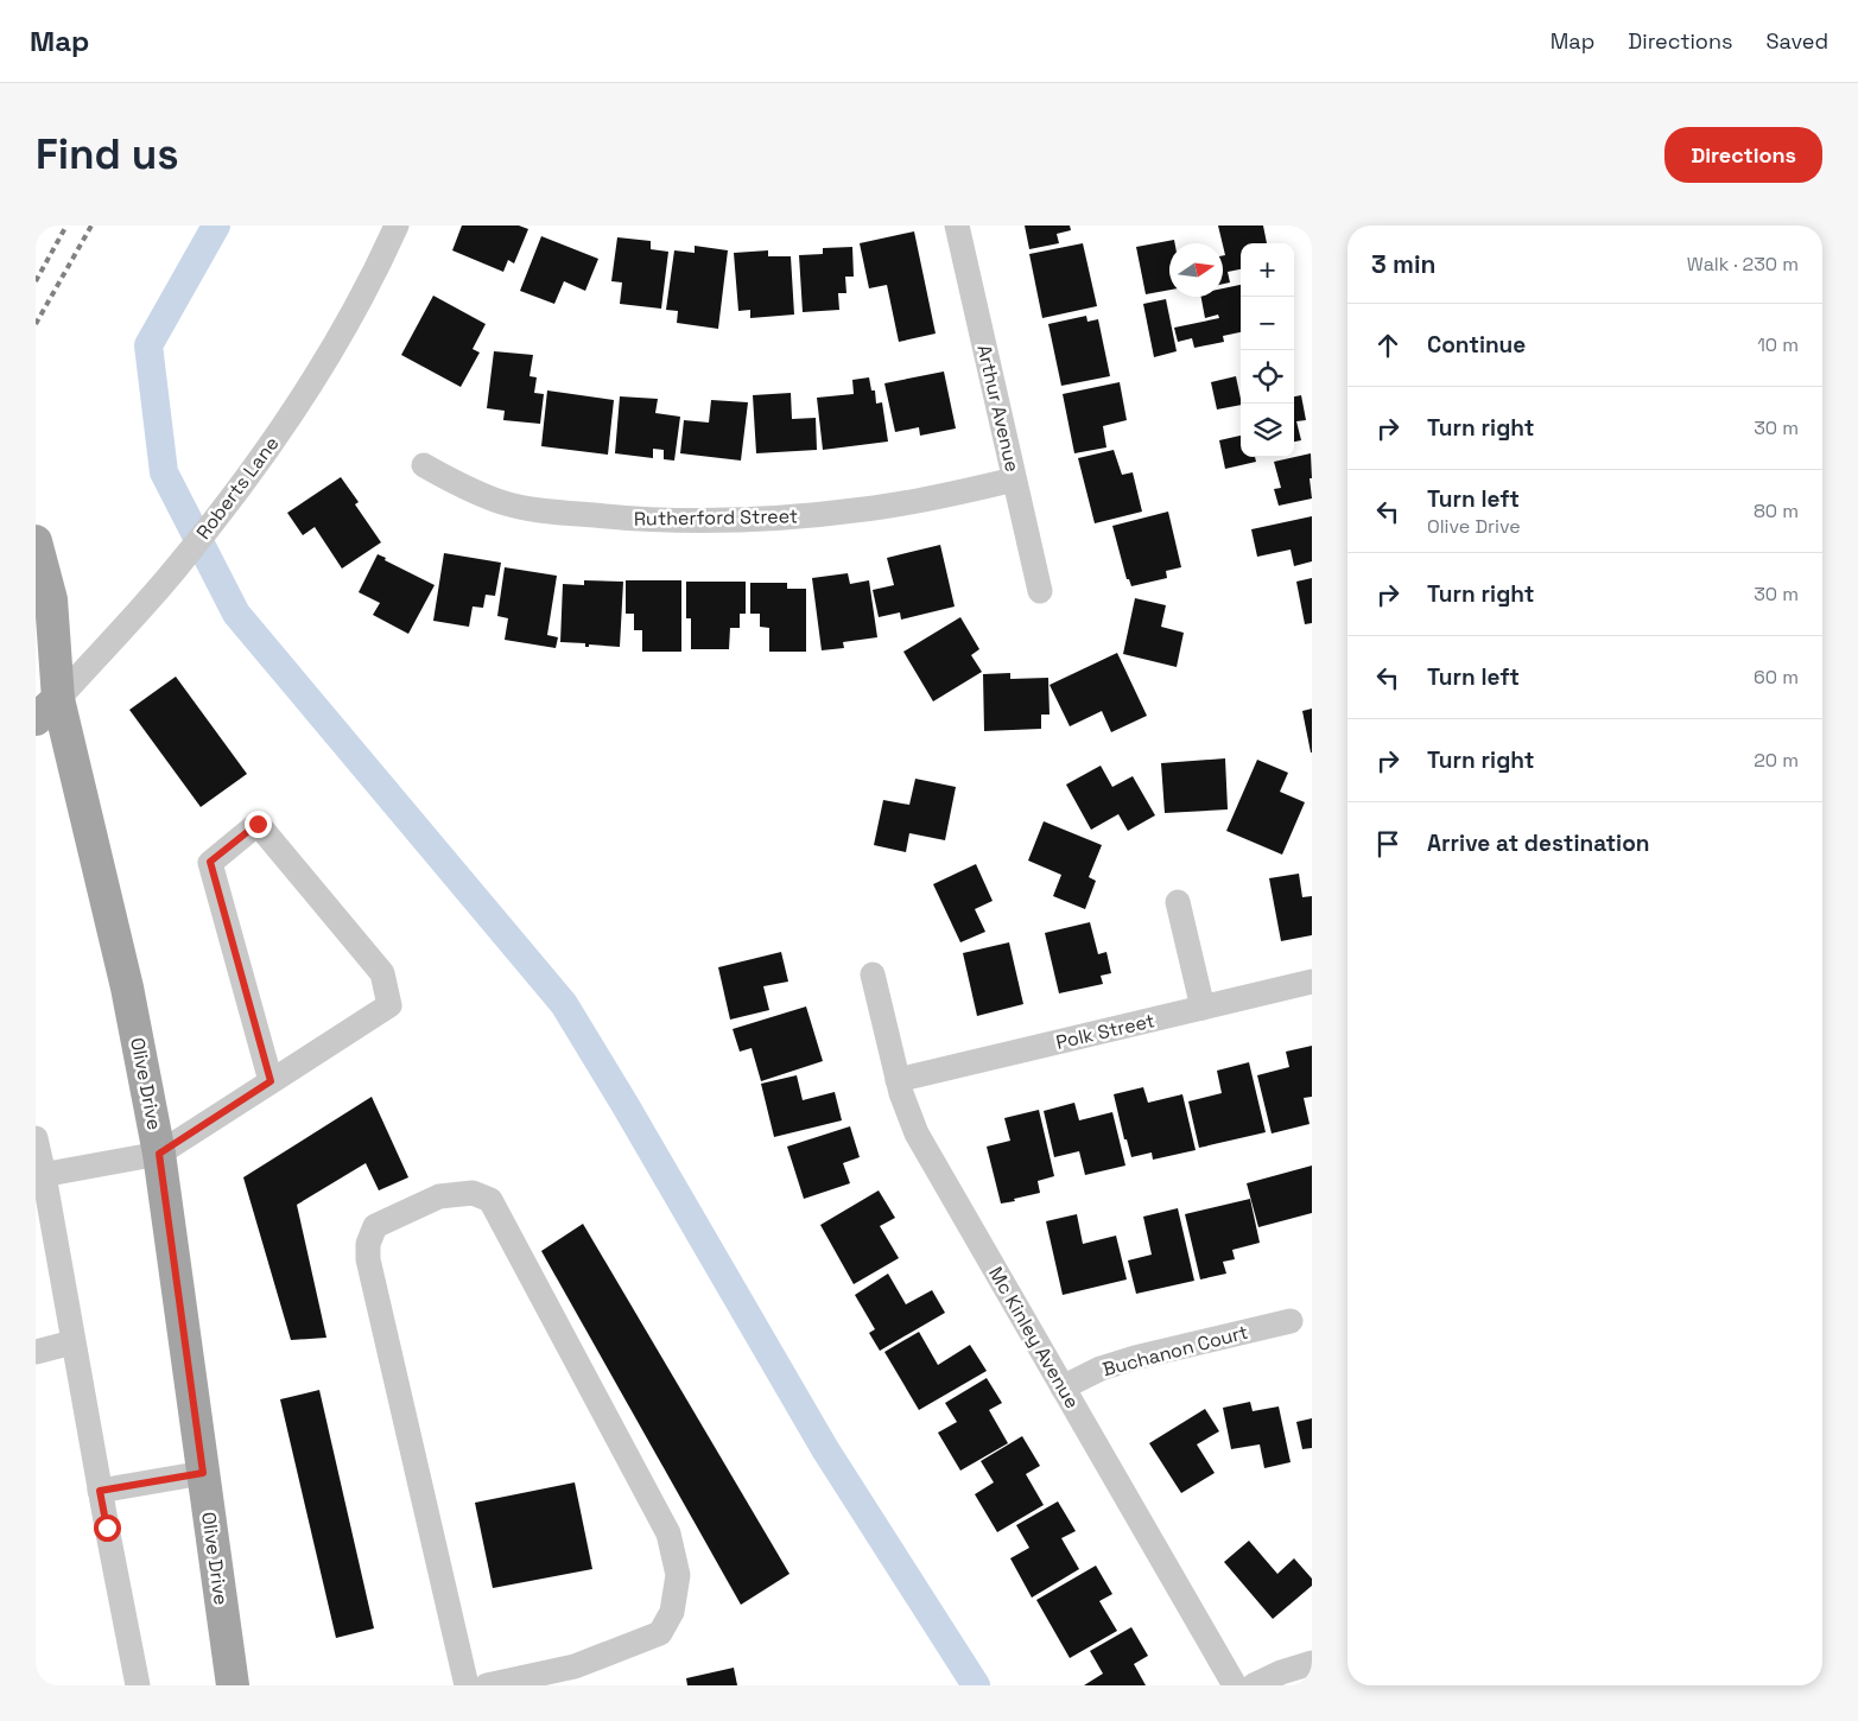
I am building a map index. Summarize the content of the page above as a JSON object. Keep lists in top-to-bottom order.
{
  "streets": {
    "main road": ["Olive Drive"],
    "street": [
      "Arthur Avenue",
      "Roberts Lane",
      "Rutherford Street",
      "Polk Street",
      "Mc Kinley Avenue",
      "Buchanon Court"
    ]
  },
  "crossings": [
    ["Arthur Avenue", "Rutherford Street"],
    ["Roberts Lane", "Olive Drive"],
    ["Polk Street", "Mc Kinley Avenue"],
    ["Mc Kinley Avenue", "Buchanon Court"]
  ],
  "north": "right",
  "page": {
    "header": "Map",
    "nav": ["Map", "Directions", "Saved"],
    "buttons": "Directions",
    "title": "Find us",
    "heading": ["3 min", "Walk · 230 m"],
    "map_buttons": ["+", "−"],
    "list": [
      ["Continue", "10 m"],
      ["Turn right", "30 m"],
      ["Turn left", "Olive Drive", "80 m"],
      ["Turn right", "30 m"],
      ["Turn left", "60 m"],
      ["Turn right", "20 m"],
      "Arrive at destination"
    ]
  }
}
